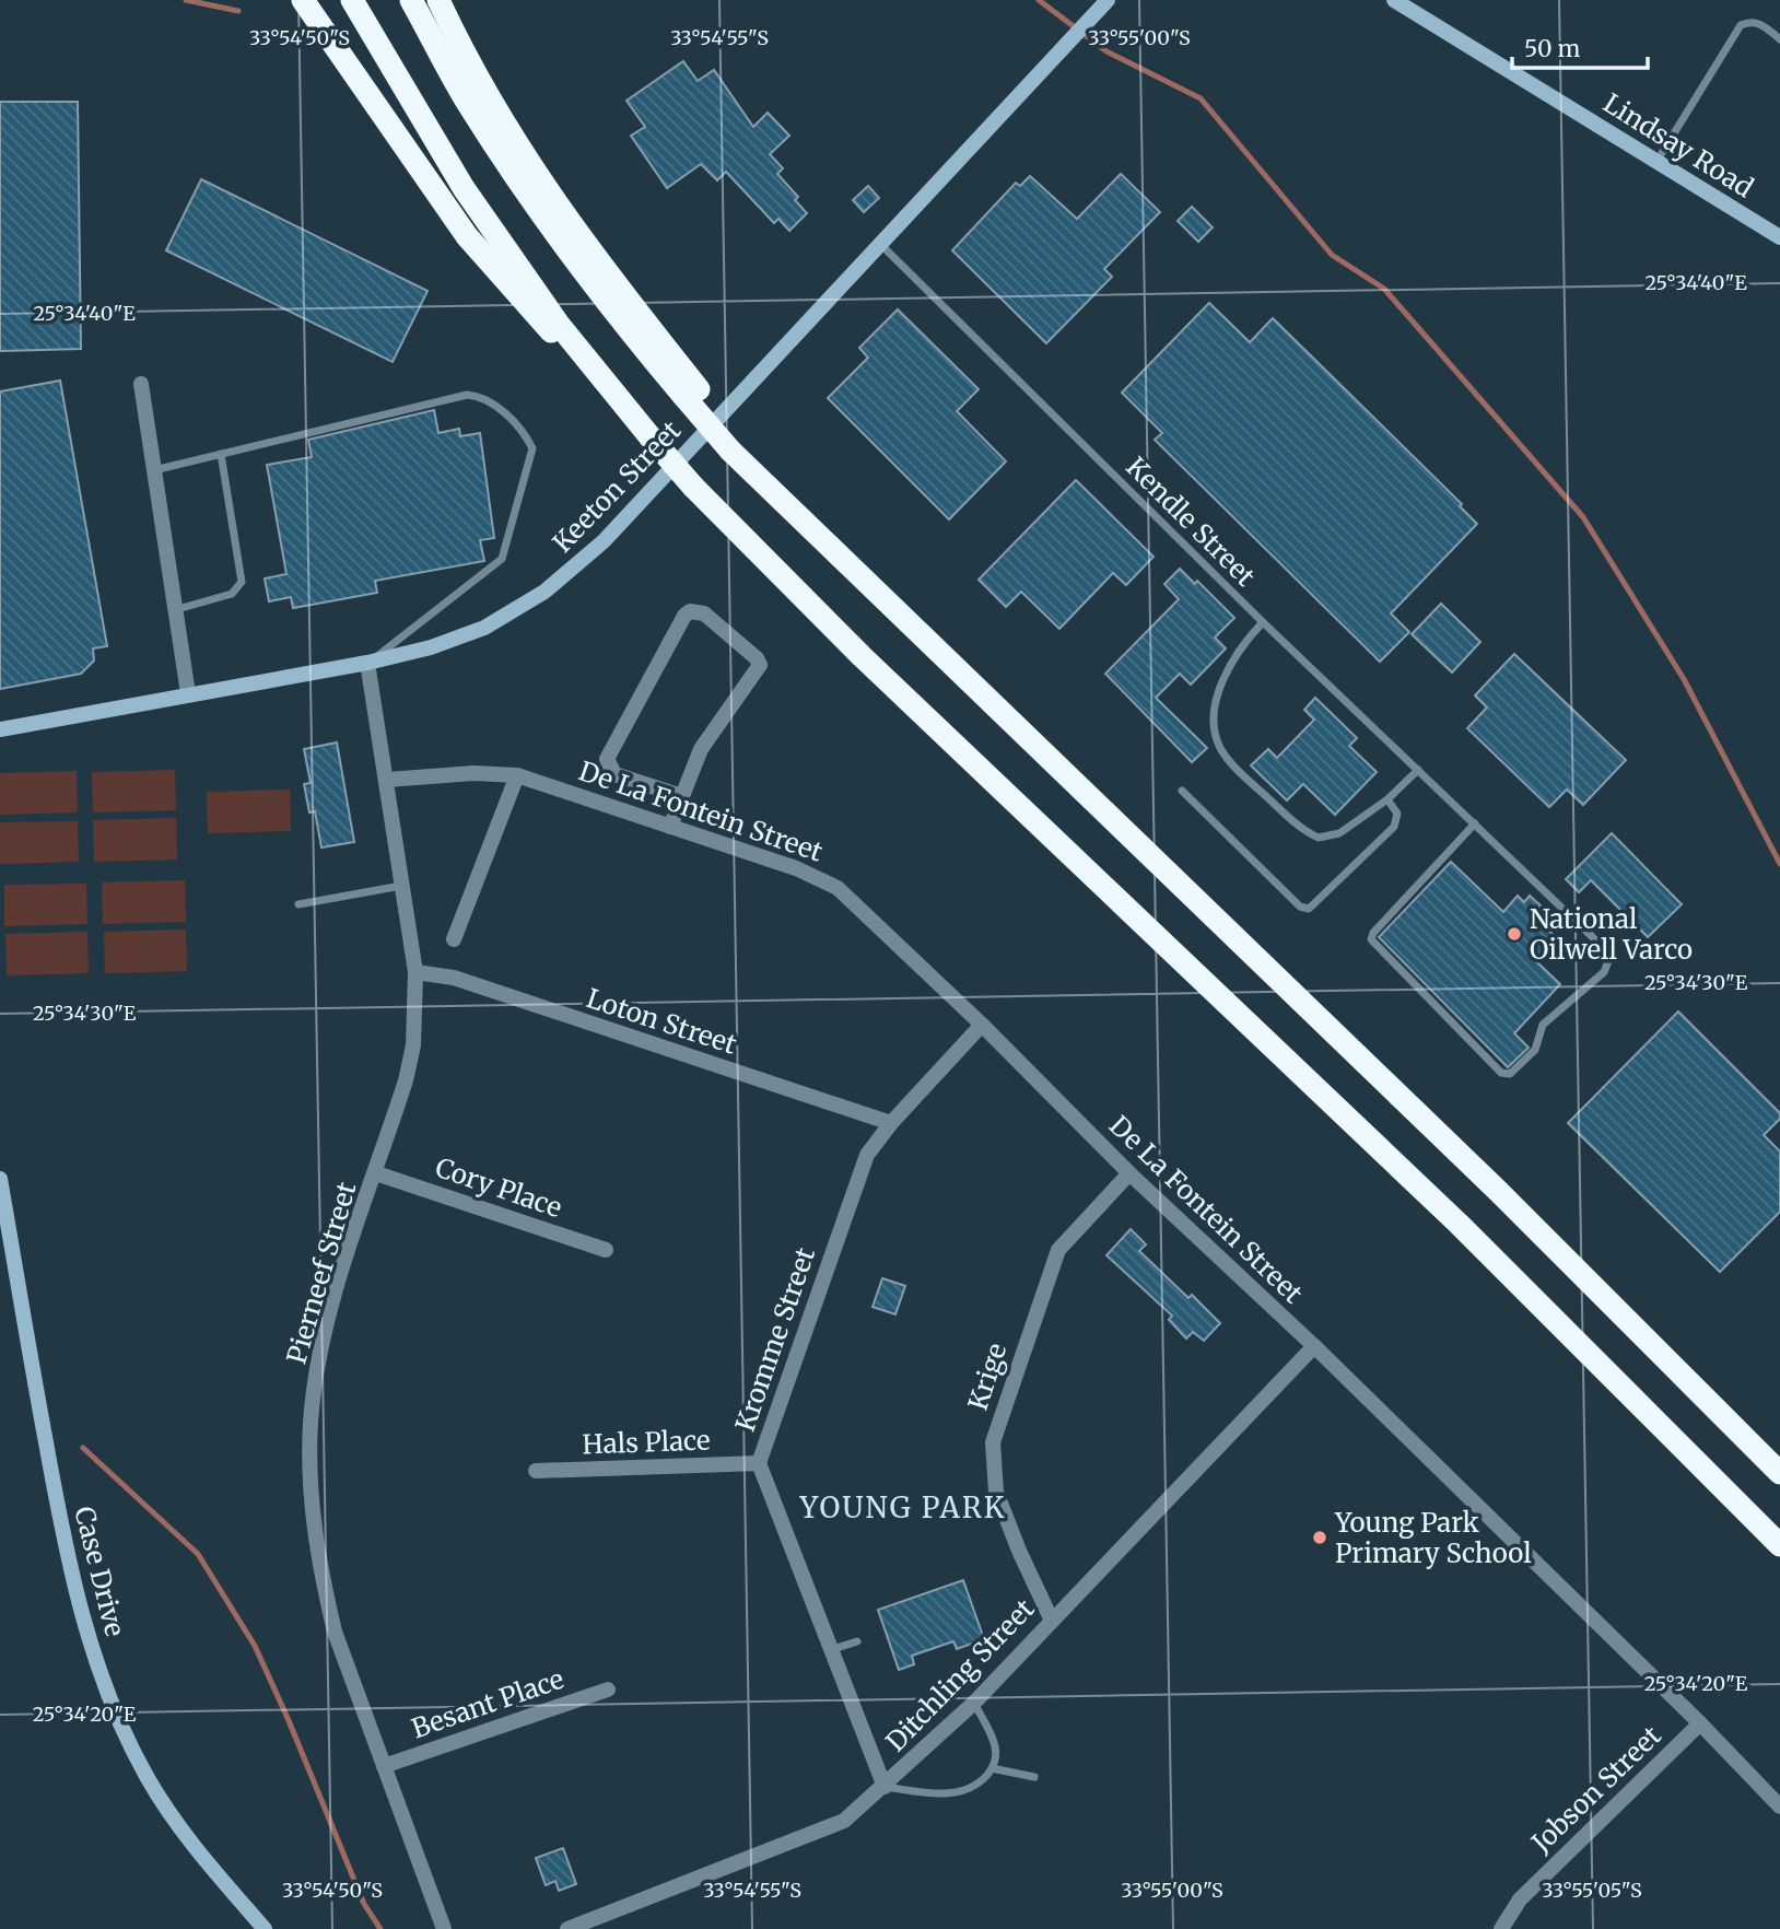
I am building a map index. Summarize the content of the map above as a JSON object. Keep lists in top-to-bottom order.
{
  "streets": {
    "street": [
      "Lindsay Road",
      "Keeton Street",
      "De La Fontein Street",
      "Loton Street",
      "Cory Place",
      "Pierneef Street",
      "Kromme Street",
      "Krige",
      "Hals Place",
      "Case Drive",
      "Ditchling Street",
      "Besant Place",
      "Jobson Street"
    ],
    "lane": ["Kendle Street"]
  },
  "crossings": [
    ["Keeton Street", "Kendle Street"],
    ["Keeton Street", "Pierneef Street"],
    ["De La Fontein Street", "Pierneef Street"],
    ["De La Fontein Street", "Kromme Street"],
    ["De La Fontein Street", "Krige"],
    ["De La Fontein Street", "Ditchling Street"],
    ["De La Fontein Street", "Jobson Street"],
    ["Loton Street", "Pierneef Street"],
    ["Loton Street", "Kromme Street"],
    ["Cory Place", "Pierneef Street"],
    ["Pierneef Street", "Besant Place"],
    ["Kromme Street", "Hals Place"],
    ["Kromme Street", "Ditchling Street"],
    ["Krige", "Ditchling Street"]
  ],
  "districts": ["YOUNG PARK"],
  "places": ["National Oilwell Varco", "Young Park Primary School"],
  "scale_bar": "50 m",
  "coordinates": [
    "33°54'50\"S",
    "33°54'55\"S",
    "33°55'00\"S",
    "25°34'40\"E",
    "25°34'30\"E",
    "25°34'20\"E",
    "33°55'05\"S"
  ]
}
